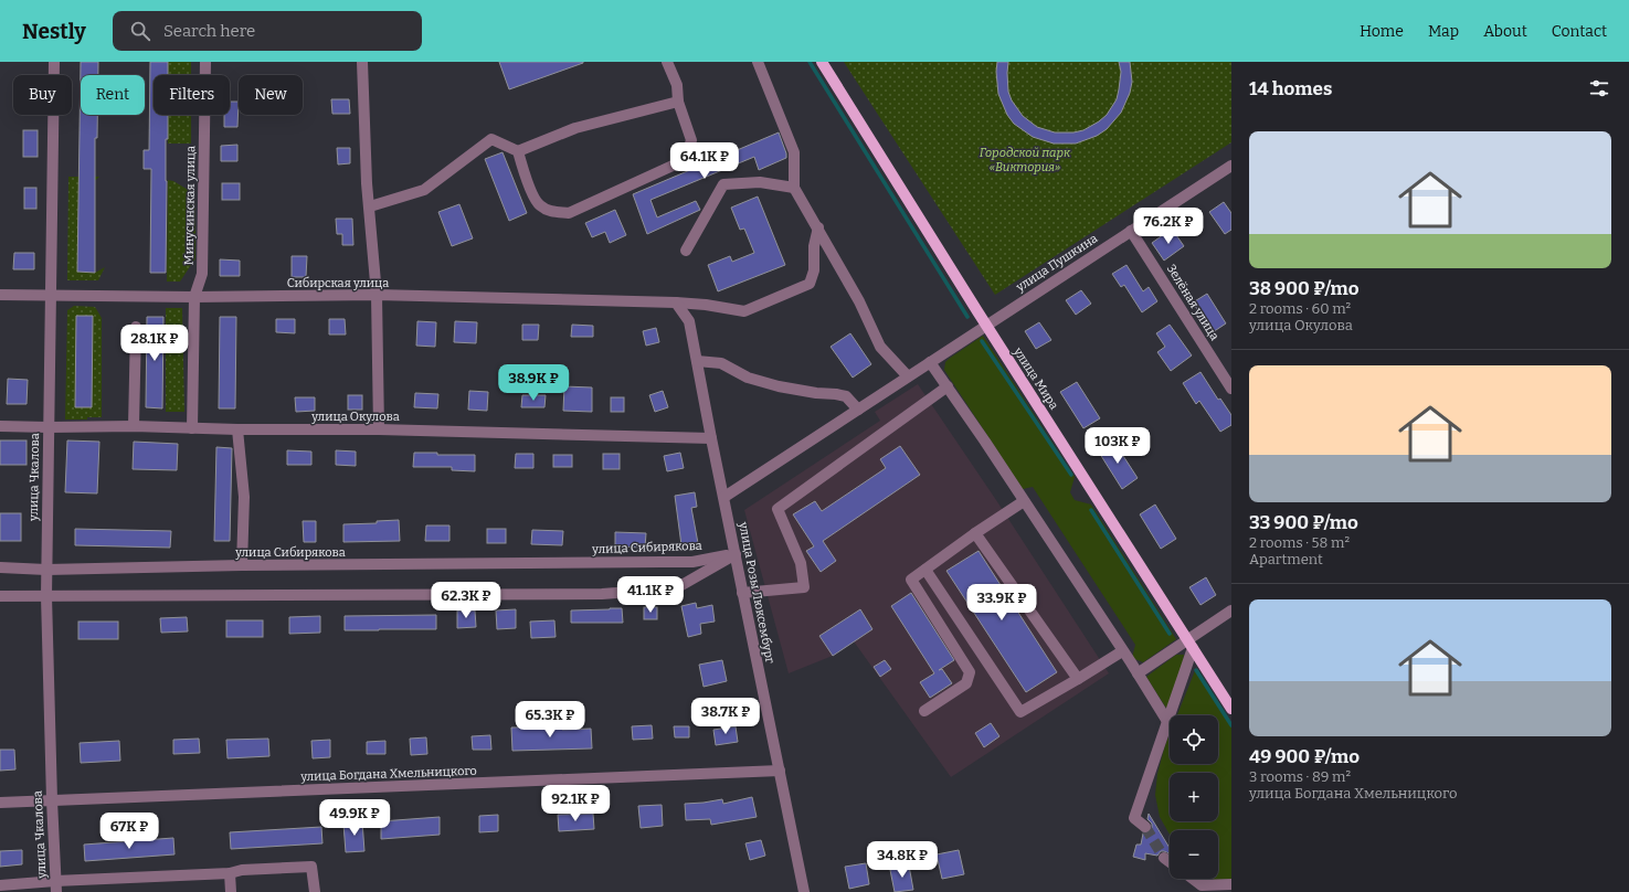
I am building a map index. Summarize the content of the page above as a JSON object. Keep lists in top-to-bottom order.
{
  "streets": {
    "main road": ["улица Мира"],
    "street": [
      "Минусинская улица",
      "улица Пушкина",
      "Сибирская улица",
      "Зелёная улица",
      "улица Окулова",
      "улица Чкалова",
      "улица Сибирякова",
      "улица Розы Люксембург",
      "улица Богдана Хмельницкого"
    ]
  },
  "crossings": [
    ["Минусинская улица", "Сибирская улица"],
    ["Минусинская улица", "улица Окулова"],
    ["улица Пушкина", "Зелёная улица"],
    ["улица Пушкина", "улица Мира"],
    ["улица Пушкина", "улица Розы Люксембург"],
    ["Сибирская улица", "улица Чкалова"],
    ["Сибирская улица", "улица Розы Люксембург"],
    ["улица Окулова", "улица Чкалова"],
    ["улица Окулова", "улица Розы Люксембург"],
    ["улица Чкалова", "улица Сибирякова"],
    ["улица Чкалова", "улица Богдана Хмельницкого"],
    ["улица Сибирякова", "улица Розы Люксембург"],
    ["улица Розы Люксембург", "улица Богдана Хмельницкого"]
  ],
  "parks": ["Городской парк «Виктория»"],
  "page": {
    "header": "Nestly",
    "search": "Search here",
    "nav": [
      "Home",
      "Map",
      "About",
      "Contact"
    ],
    "heading": "14 homes",
    "chip": [
      "Buy",
      "Rent",
      "Filters",
      "New"
    ],
    "list": [
      {
        "name": "38 900 ₽/mo",
        "note": "2 rooms · 60 m² · улица Окулова"
      },
      {
        "name": "33 900 ₽/mo",
        "note": "2 rooms · 58 m² · Apartment"
      },
      {
        "name": "49 900 ₽/mo",
        "note": "3 rooms · 89 m² · улица Богдана Хмельницкого"
      }
    ],
    "price": [
      "64.1K ₽",
      "76.2K ₽",
      "28.1K ₽",
      "38.9K ₽",
      "103K ₽",
      "41.1K ₽",
      "62.3K ₽",
      "33.9K ₽",
      "38.7K ₽",
      "65.3K ₽",
      "92.1K ₽",
      "49.9K ₽",
      "67K ₽",
      "34.8K ₽"
    ],
    "map_buttons": ["+", "−"]
  }
}
